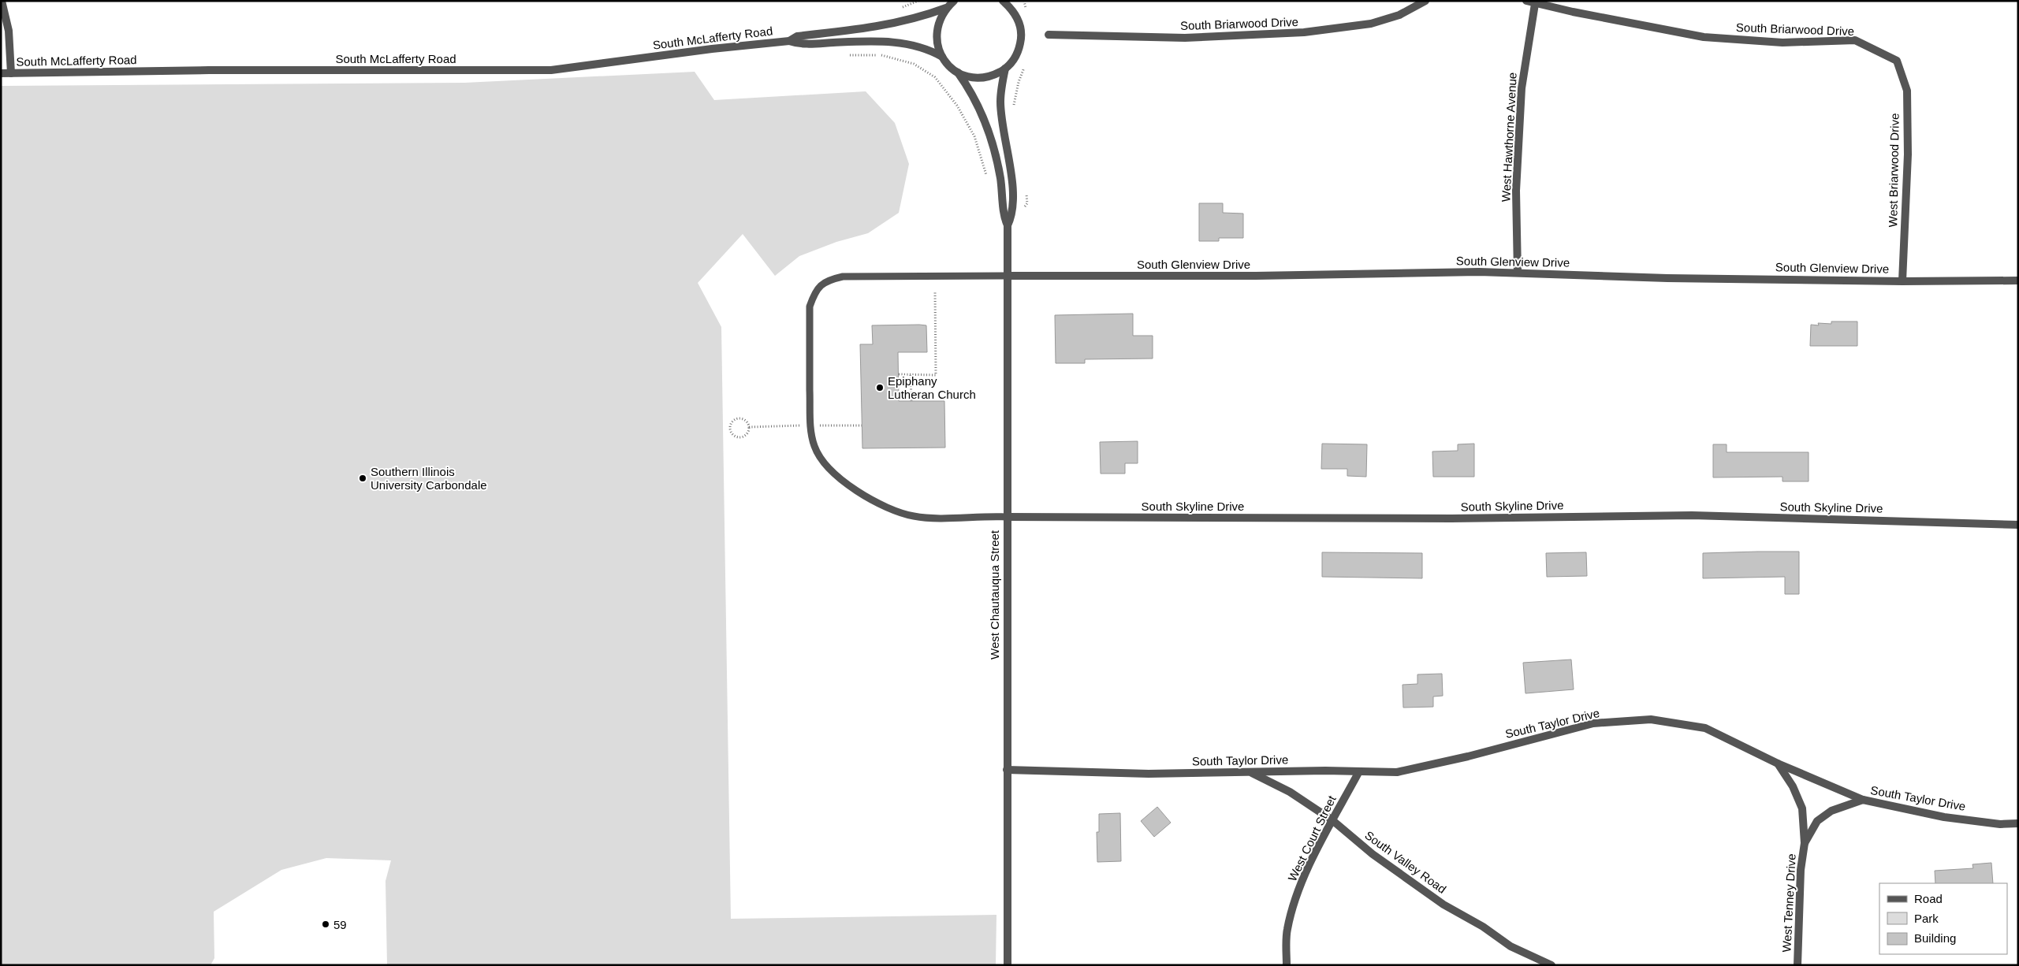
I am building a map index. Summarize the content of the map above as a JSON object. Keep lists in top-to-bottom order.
{
  "streets": {
    "street": [
      "South Briarwood Drive",
      "South McLafferty Road",
      "West Hawthorne Avenue",
      "West Briarwood Drive",
      "South Glenview Drive",
      "South Skyline Drive",
      "West Chautauqua Street",
      "South Taylor Drive",
      "West Court Street",
      "South Valley Road",
      "West Tenney Drive"
    ]
  },
  "crossings": [
    ["South Briarwood Drive", "West Hawthorne Avenue"],
    ["South Briarwood Drive", "West Briarwood Drive"],
    ["South McLafferty Road", "West Chautauqua Street"],
    ["West Hawthorne Avenue", "South Glenview Drive"],
    ["West Briarwood Drive", "South Glenview Drive"],
    ["South Glenview Drive", "West Chautauqua Street"],
    ["South Skyline Drive", "West Chautauqua Street"],
    ["West Chautauqua Street", "South Taylor Drive"],
    ["South Taylor Drive", "West Court Street"],
    ["South Taylor Drive", "South Valley Road"],
    ["South Taylor Drive", "West Tenney Drive"],
    ["West Court Street", "South Valley Road"]
  ],
  "places": ["Epiphany Lutheran Church", "Southern Illinois University Carbondale", "59"],
  "legend": ["Road", "Park", "Building"]
}
